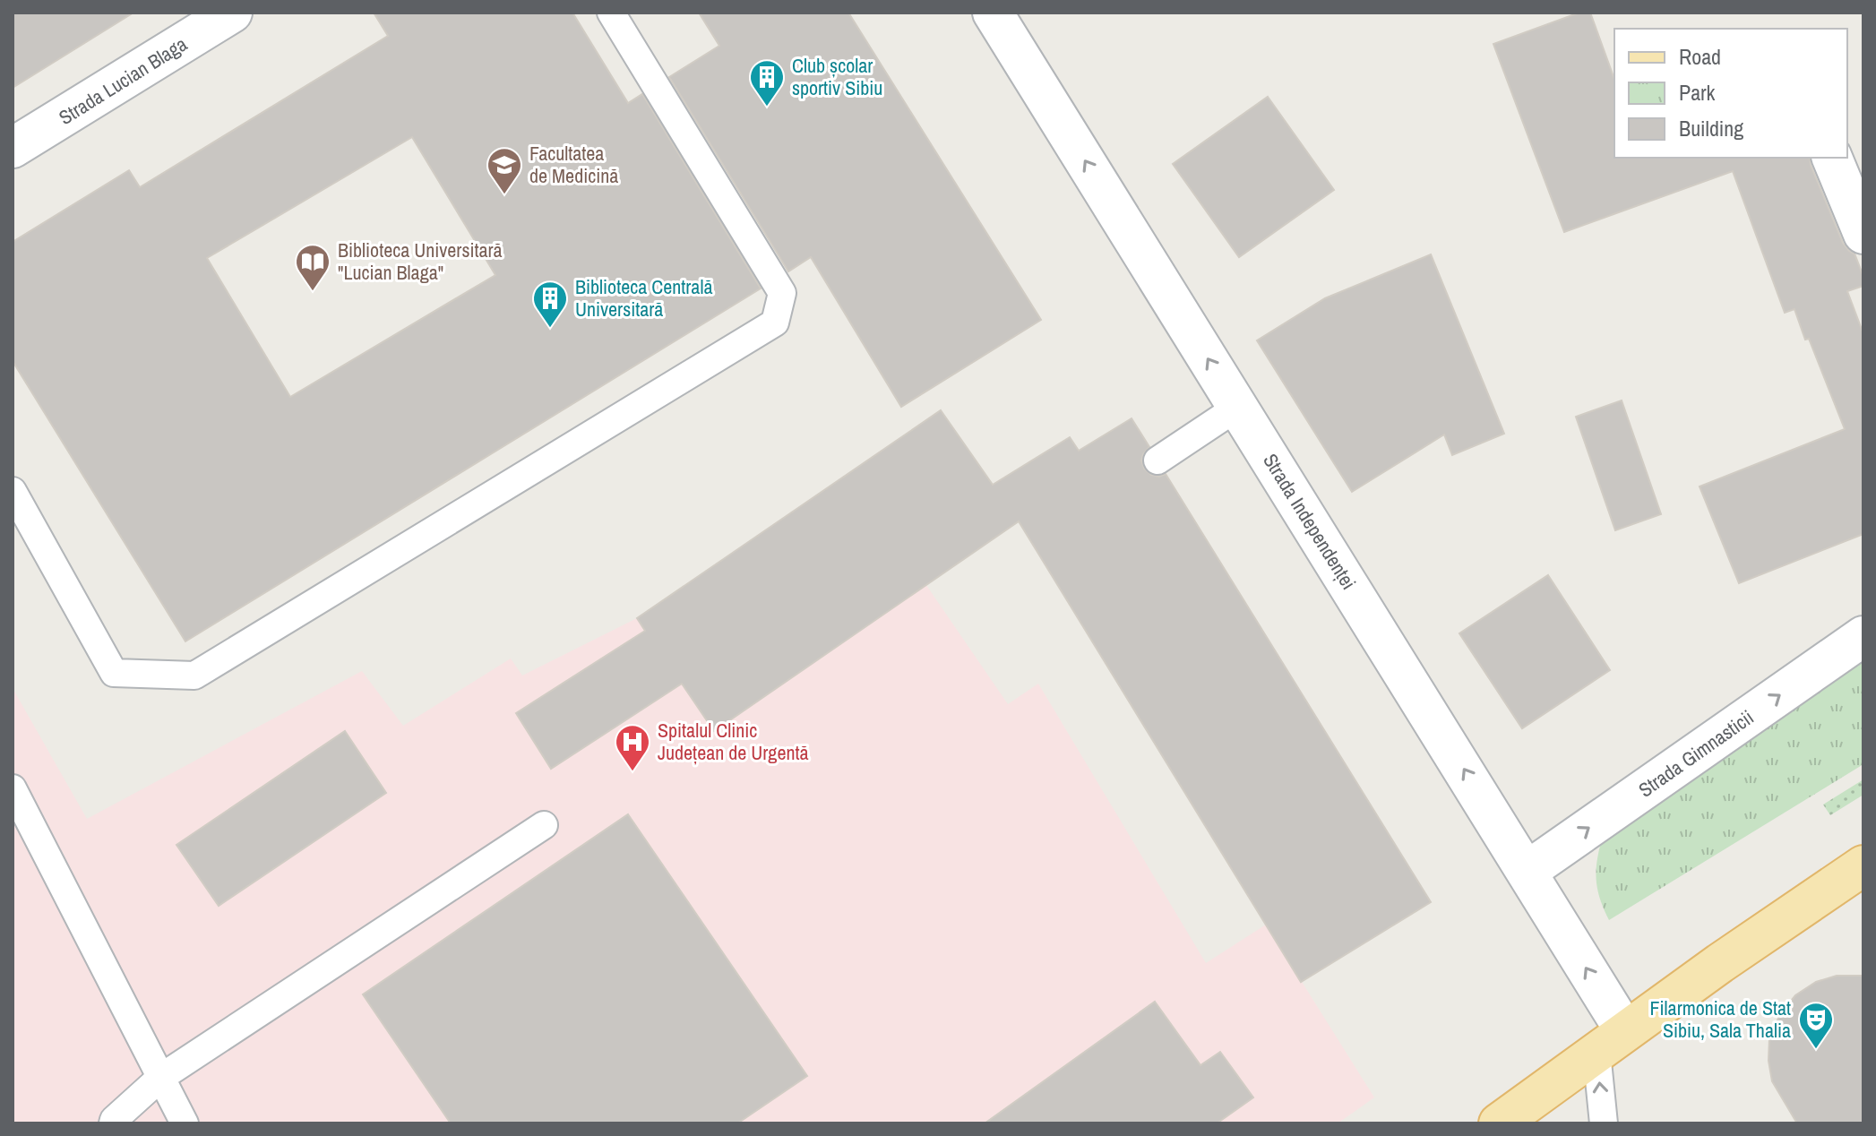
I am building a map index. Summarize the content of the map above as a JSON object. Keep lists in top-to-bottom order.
{
  "streets": {
    "street": ["Strada Lucian Blaga", "Strada Independenței", "Strada Gimnasticii"]
  },
  "crossings": [
    ["Strada Independenței", "Strada Gimnasticii"]
  ],
  "one_way": ["Strada Independenței", "Strada Gimnasticii"],
  "places": {
    "building": ["Club școlar sportiv Sibiu", "Biblioteca Centrală Universitară"],
    "school or university": ["Facultatea de Medicină"],
    "library": ["Biblioteca Universitară \"Lucian Blaga\""],
    "hospital": ["Spitalul Clinic Județean de Urgentă"],
    "theatre": ["Filarmonica de Stat Sibiu, Sala Thalia"]
  },
  "legend": ["Road", "Park", "Building"]
}
